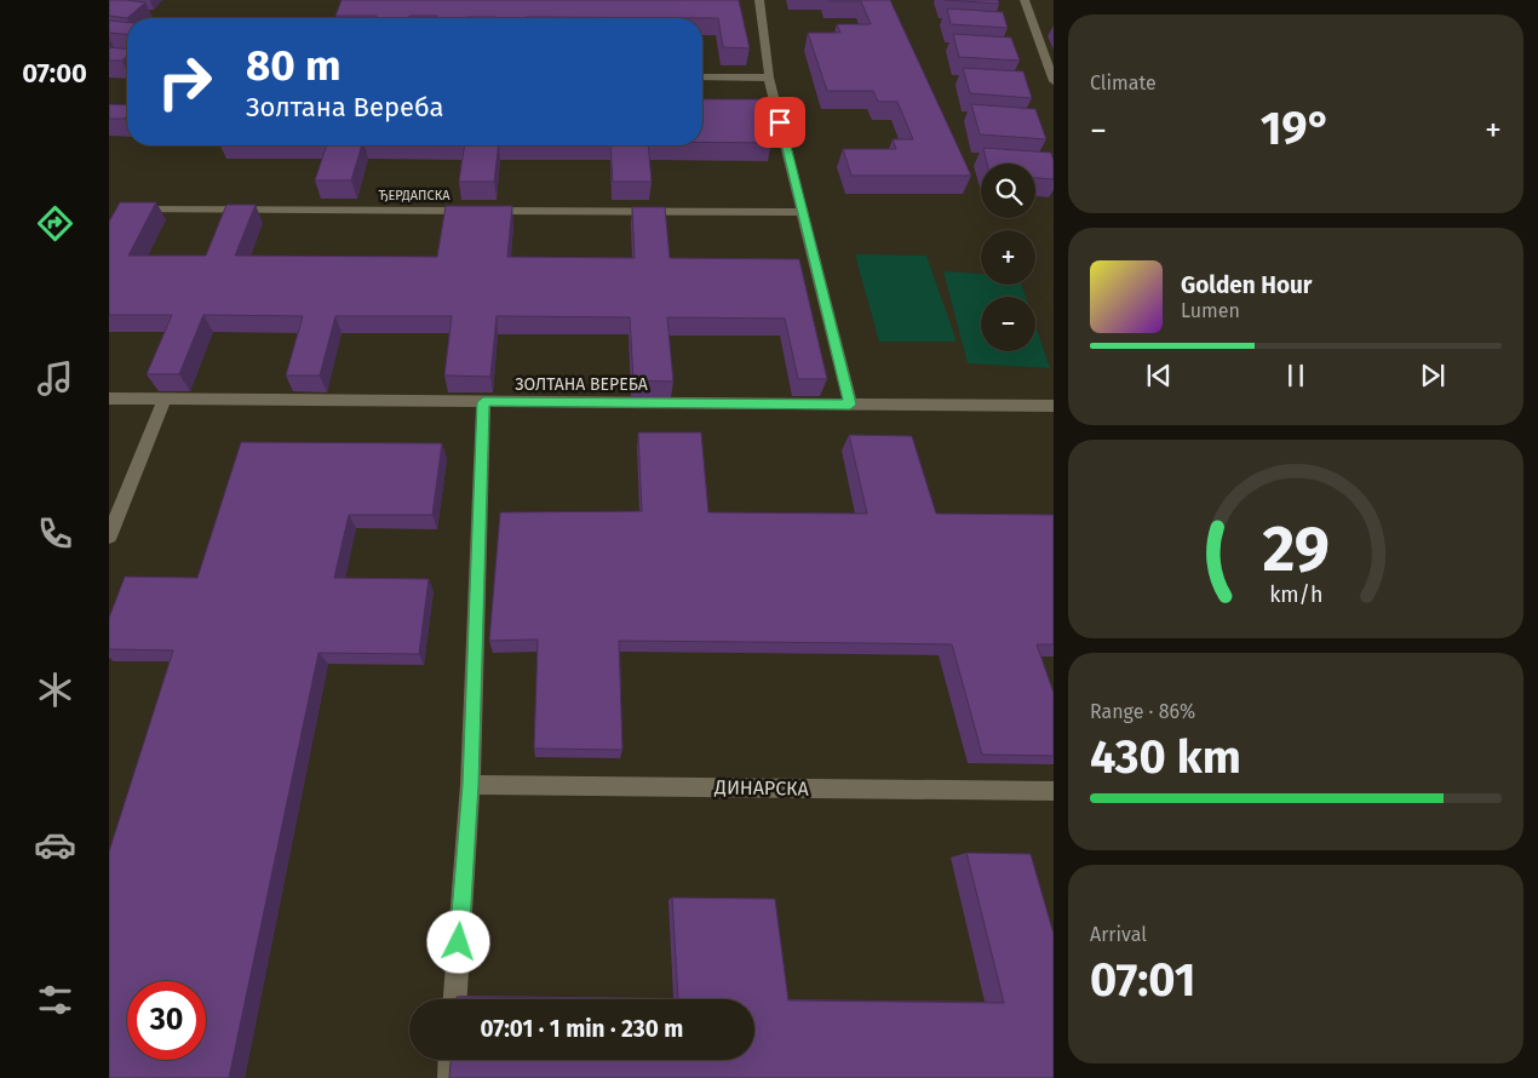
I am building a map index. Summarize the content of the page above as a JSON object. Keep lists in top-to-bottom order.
{
  "streets": {
    "street": ["ЂЕРДАПСКА", "ЗОЛТАНА ВЕРЕБА", "ДИНАРСКА"]
  },
  "page": {
    "tabs": "07:00",
    "tile": [
      "Climate",
      ["Range · 86%", "430 km"],
      ["Arrival", "07:01"]
    ],
    "turn": ["80 m", "Золтана Вереба"],
    "heat": ["−", "19°", "+"],
    "map_buttons": ["+", "−"],
    "song": ["Golden Hour", "Lumen"],
    "limit": "30",
    "trip": "07:01 · 1 min · 230 m",
    "gauge": ["29", "km/h"]
  }
}
